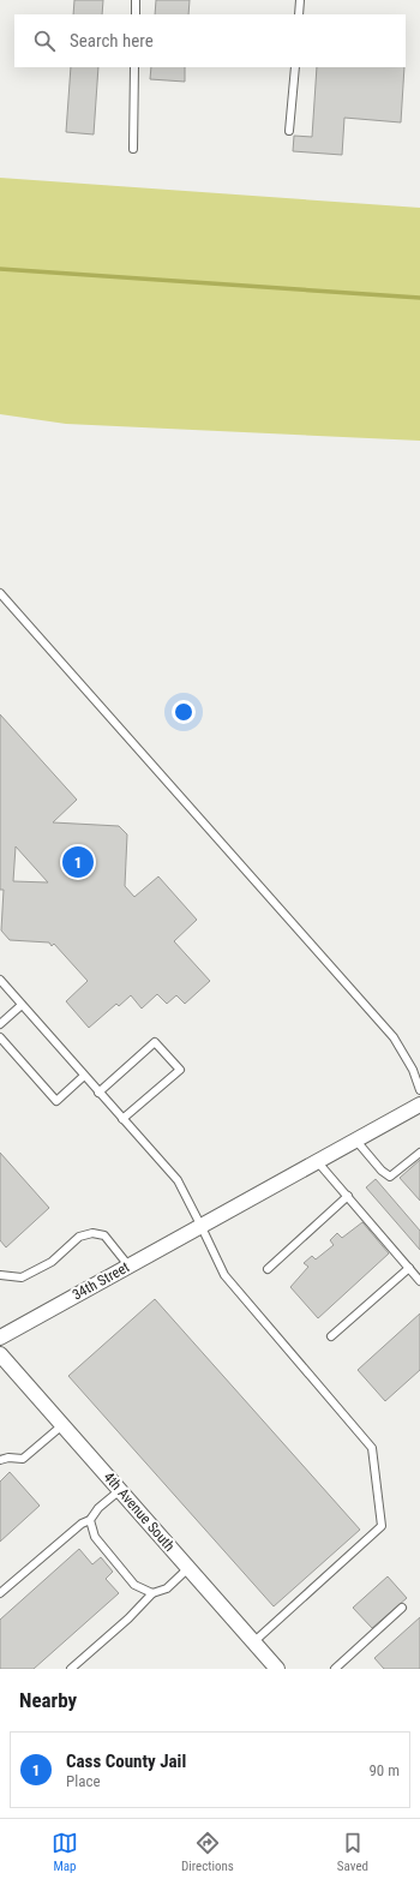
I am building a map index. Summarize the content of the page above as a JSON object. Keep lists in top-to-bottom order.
{
  "streets": {
    "street": ["34th Street", "4th Avenue South"]
  },
  "page": {
    "search": "Search here",
    "pins": "1",
    "heading": "Nearby",
    "list": [
      {
        "mark": "1",
        "name": "Cass County Jail",
        "note": "Place",
        "value": "90 m"
      }
    ],
    "nav": ["Map", "Directions", "Saved"]
  }
}
